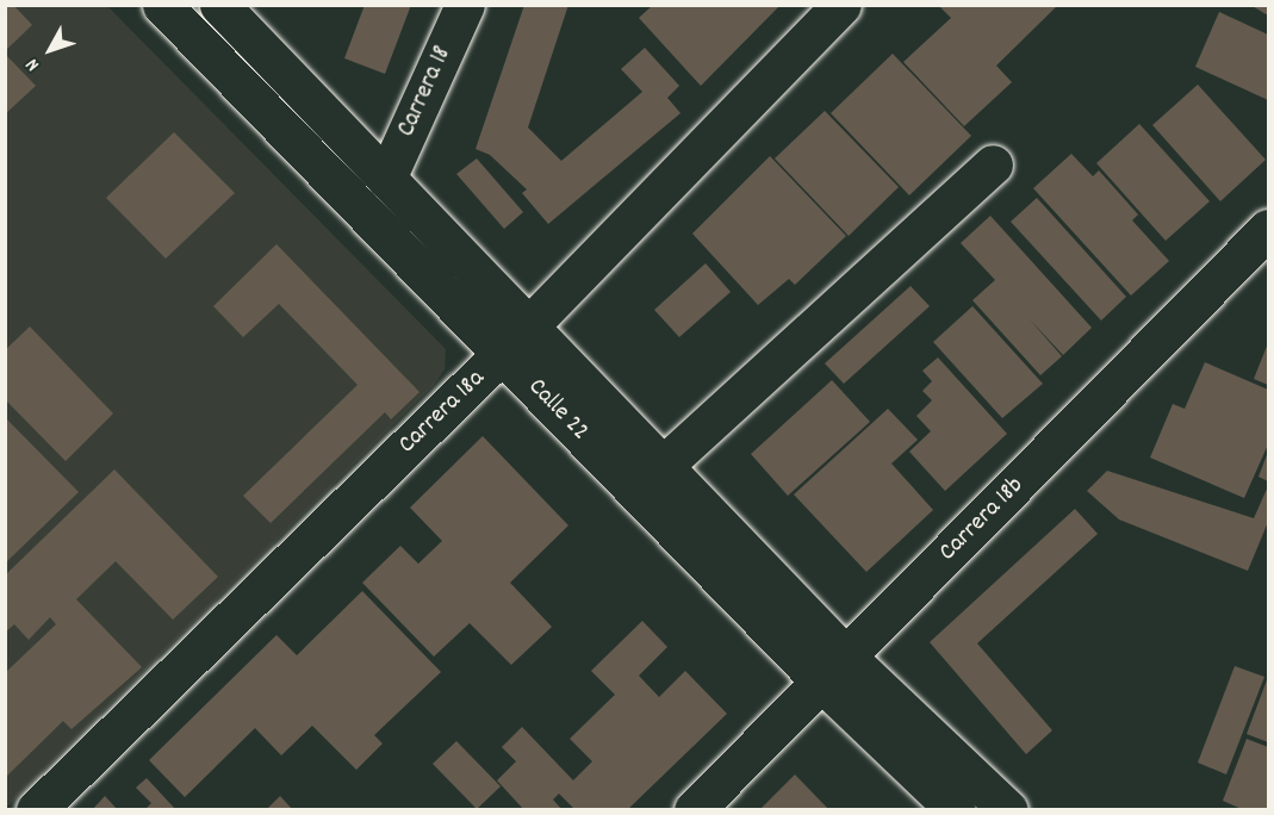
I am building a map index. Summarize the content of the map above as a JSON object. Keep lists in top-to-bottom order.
{
  "streets": {
    "street": [
      "Carrera 18",
      "Calle 22",
      "Carrera 18a",
      "Carrera 18b"
    ]
  },
  "crossings": [
    ["Carrera 18", "Calle 22"],
    ["Calle 22", "Carrera 18a"],
    ["Calle 22", "Carrera 18b"]
  ],
  "north": "bottom left"
}
